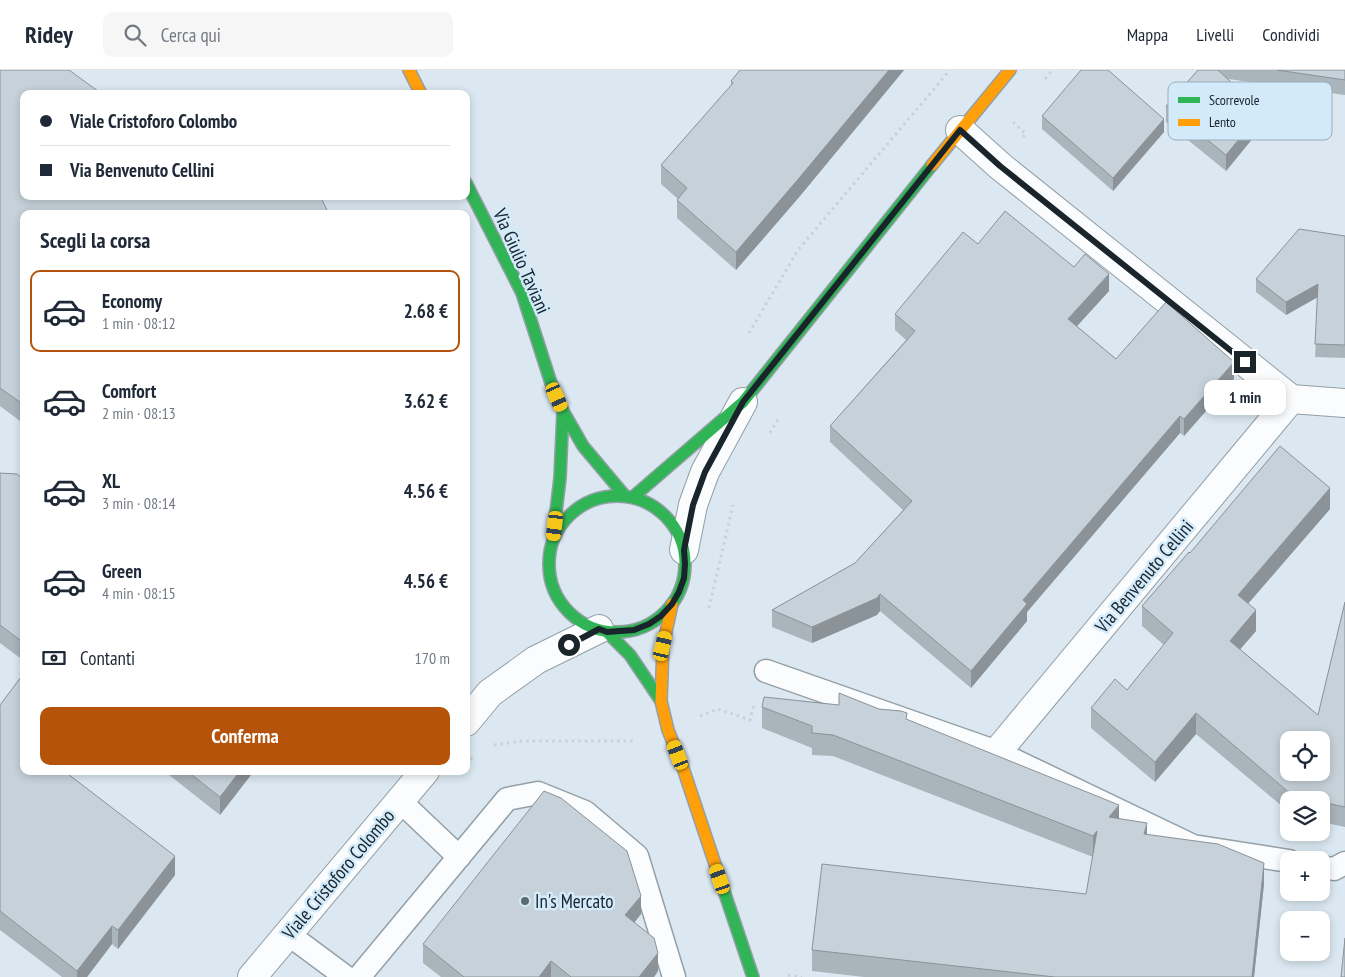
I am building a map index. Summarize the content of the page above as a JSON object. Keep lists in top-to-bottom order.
{
  "streets": {
    "main road": ["Via Giulio Taviani"],
    "street": ["Via Benvenuto Cellini", "Viale Cristoforo Colombo"]
  },
  "places": ["In's Mercato"],
  "legend": ["Scorrevole", "Lento"],
  "page": {
    "header": "Ridey",
    "search": "Cerca qui",
    "nav": ["Mappa", "Livelli", "Condividi"],
    "banner": ["Viale Cristoforo Colombo", "Via Benvenuto Cellini"],
    "heading": "Scegli la corsa",
    "list": [
      {
        "name": "Economy",
        "note": "1 min · 08:12",
        "value": "2.68 €"
      },
      {
        "name": "Comfort",
        "note": "2 min · 08:13",
        "value": "3.62 €"
      },
      {
        "name": "XL",
        "note": "3 min · 08:14",
        "value": "4.56 €"
      },
      {
        "name": "Green",
        "note": "4 min · 08:15",
        "value": "4.56 €"
      }
    ],
    "bubble": "1 min",
    "pay": ["Contanti", "170 m"],
    "buttons": "Conferma",
    "map_buttons": ["+", "−"]
  }
}
